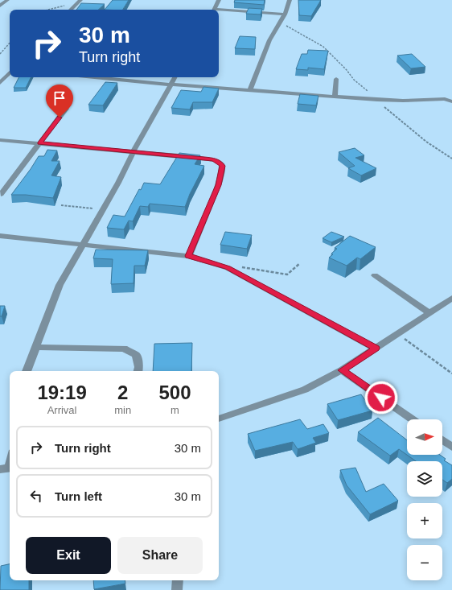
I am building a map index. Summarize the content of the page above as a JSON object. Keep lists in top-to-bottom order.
{
  "north": "right",
  "page": {
    "turn": ["30 m", "Turn right"],
    "eta": [
      "19:19",
      "Arrival",
      "2",
      "min",
      "500",
      "m"
    ],
    "map_buttons": ["+", "−"],
    "list": [
      {
        "name": "Turn right",
        "value": "30 m"
      },
      {
        "name": "Turn left",
        "value": "30 m"
      }
    ],
    "buttons": ["Exit", "Share"]
  }
}
